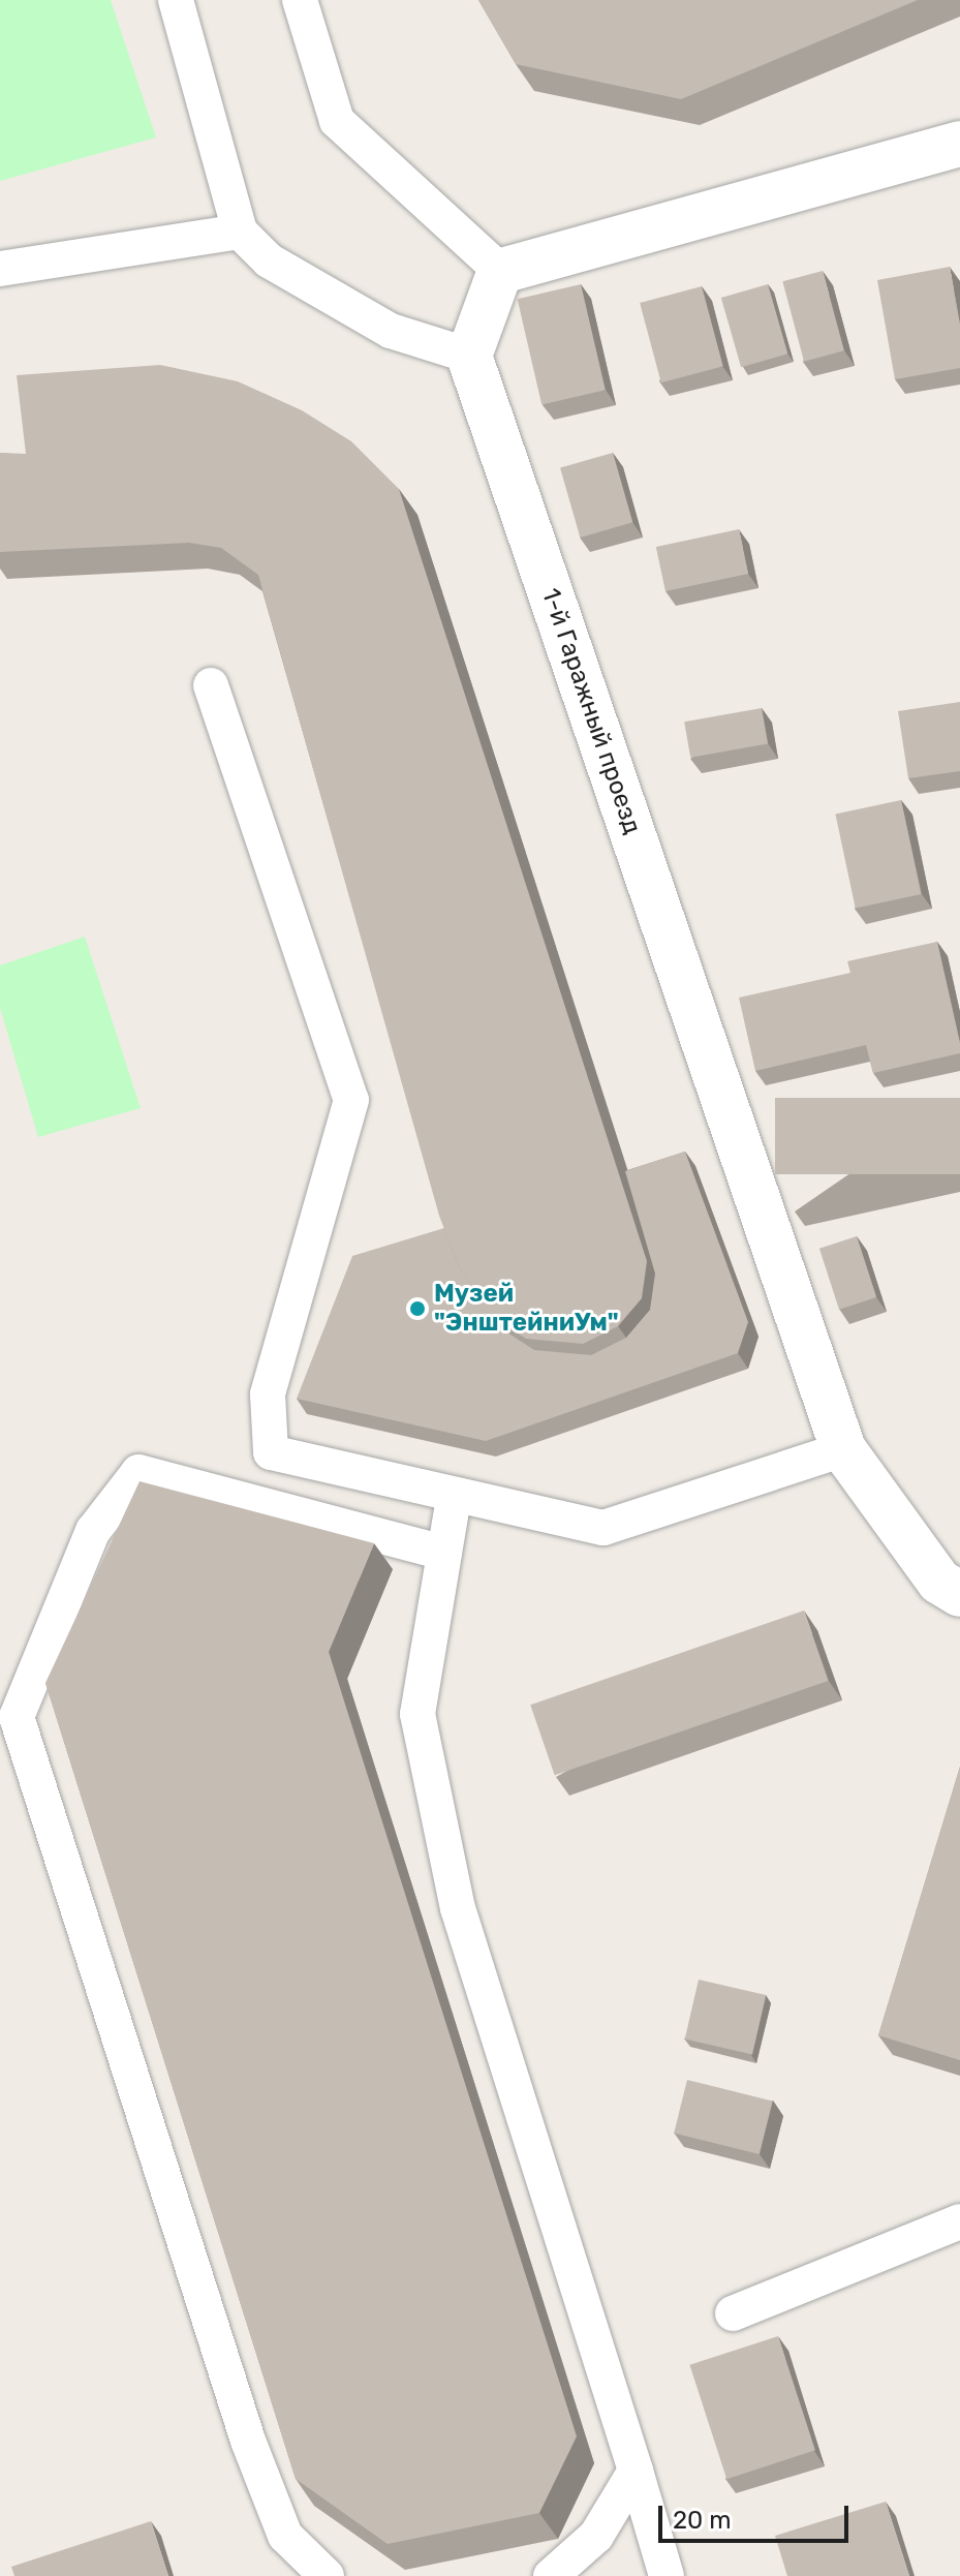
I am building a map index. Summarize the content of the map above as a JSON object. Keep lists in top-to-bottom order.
{
  "streets": {
    "street": ["1-й Гаражный проезд"]
  },
  "places": ["Музей \"ЭнштейниУм\""],
  "scale_bar": "20 m"
}
